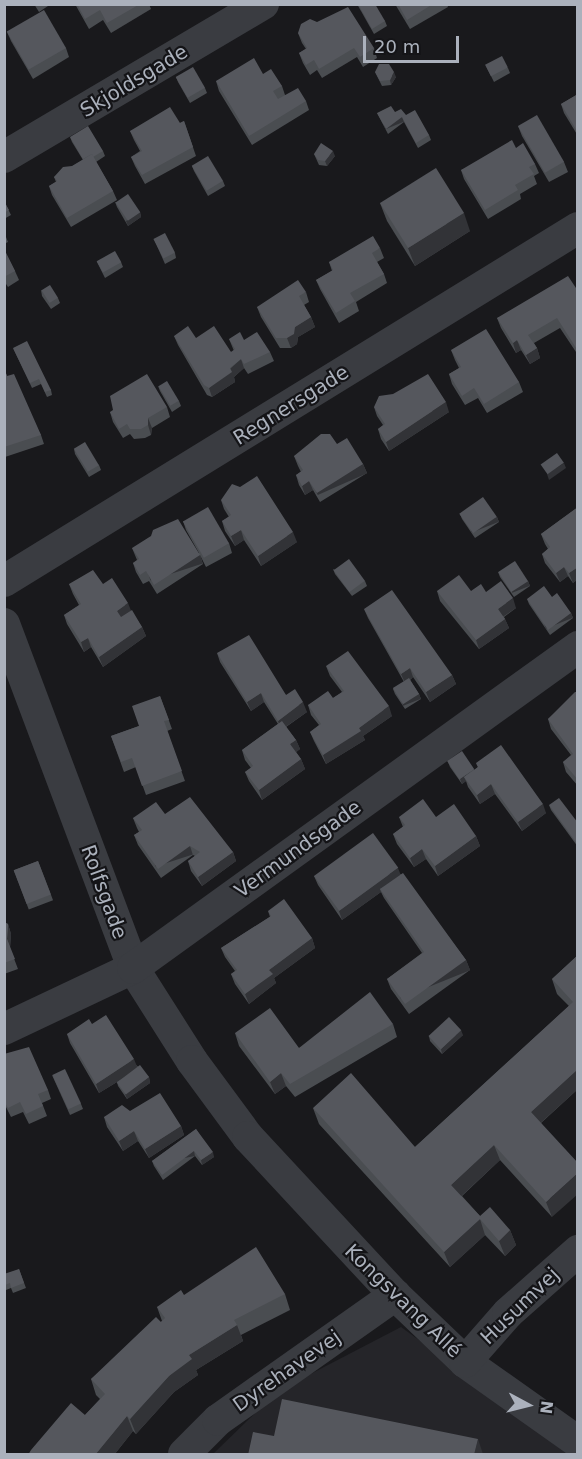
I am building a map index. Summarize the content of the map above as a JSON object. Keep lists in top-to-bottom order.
{
  "streets": {
    "street": [
      "Skjoldsgade",
      "Regnersgade",
      "Vermundsgade",
      "Rolfsgade",
      "Kongsvang Allé",
      "Husumvej",
      "Dyrehavevej"
    ]
  },
  "crossings": [
    ["Vermundsgade", "Rolfsgade"],
    ["Rolfsgade", "Kongsvang Allé"],
    ["Kongsvang Allé", "Husumvej"],
    ["Kongsvang Allé", "Dyrehavevej"]
  ],
  "scale_bar": "20 m",
  "north": "right"
}
